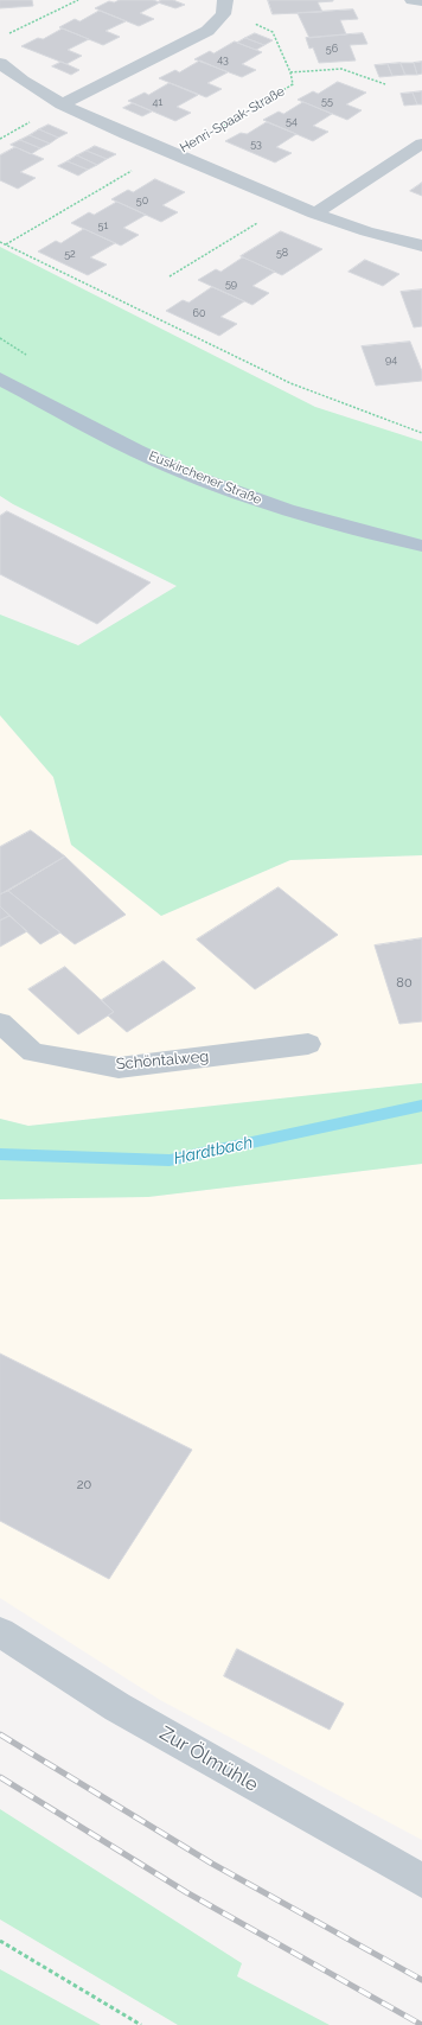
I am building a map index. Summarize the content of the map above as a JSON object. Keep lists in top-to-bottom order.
{
  "streets": {
    "main road": ["Euskirchener Straße"],
    "street": ["Henri-Spaak-Straße", "Schöntalweg", "Zur Ölmühle"]
  },
  "water": ["Hardtbach"],
  "house_numbers": [
    "56",
    "43",
    "55",
    "41",
    "54",
    "53",
    "50",
    "51",
    "58",
    "52",
    "59",
    "60",
    "94",
    "80",
    "20"
  ]
}
